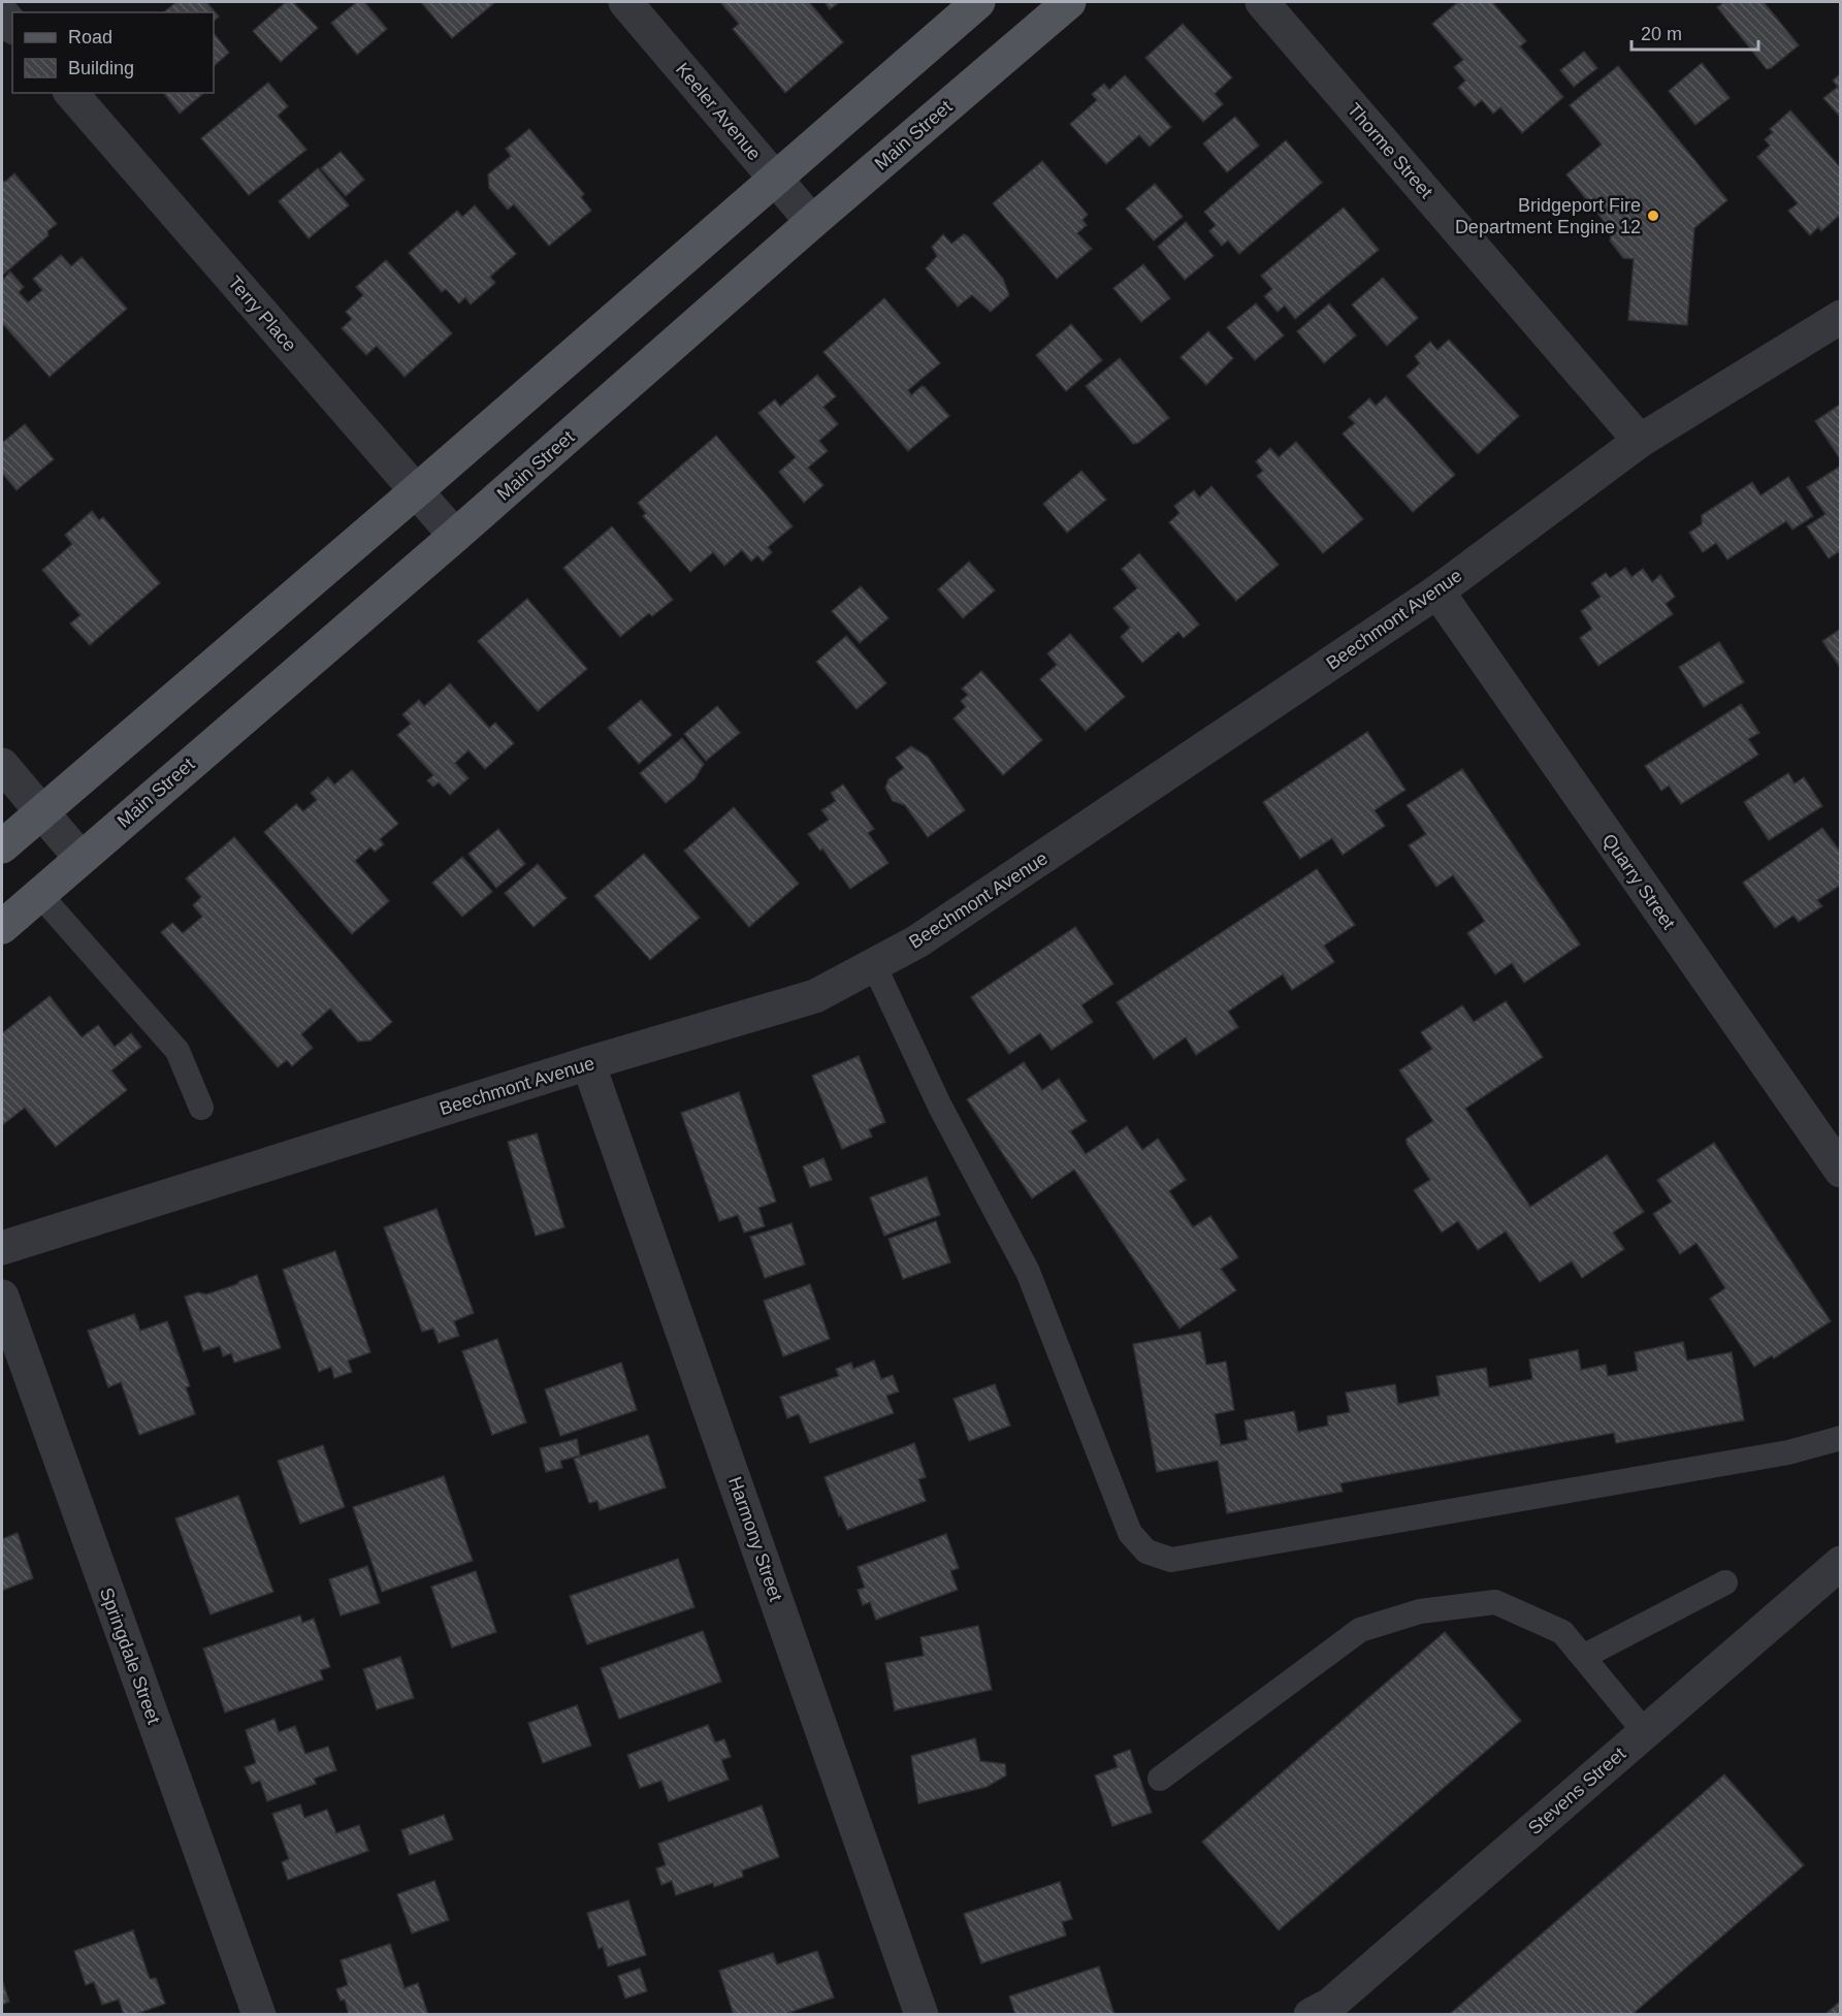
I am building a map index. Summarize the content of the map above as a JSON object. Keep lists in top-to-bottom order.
{
  "streets": {
    "main road": ["Main Street"],
    "street": [
      "Keeler Avenue",
      "Thorme Street",
      "Terry Place",
      "Beechmont Avenue",
      "Quarry Street",
      "Harmony Street",
      "Springdale Street",
      "Stevens Street"
    ]
  },
  "crossings": [
    ["Keeler Avenue", "Main Street"],
    ["Main Street", "Terry Place"],
    ["Thorme Street", "Beechmont Avenue"],
    ["Beechmont Avenue", "Quarry Street"],
    ["Beechmont Avenue", "Harmony Street"]
  ],
  "places": ["Bridgeport Fire Department Engine 12"],
  "legend": ["Road", "Building"],
  "scale_bar": "20 m"
}
